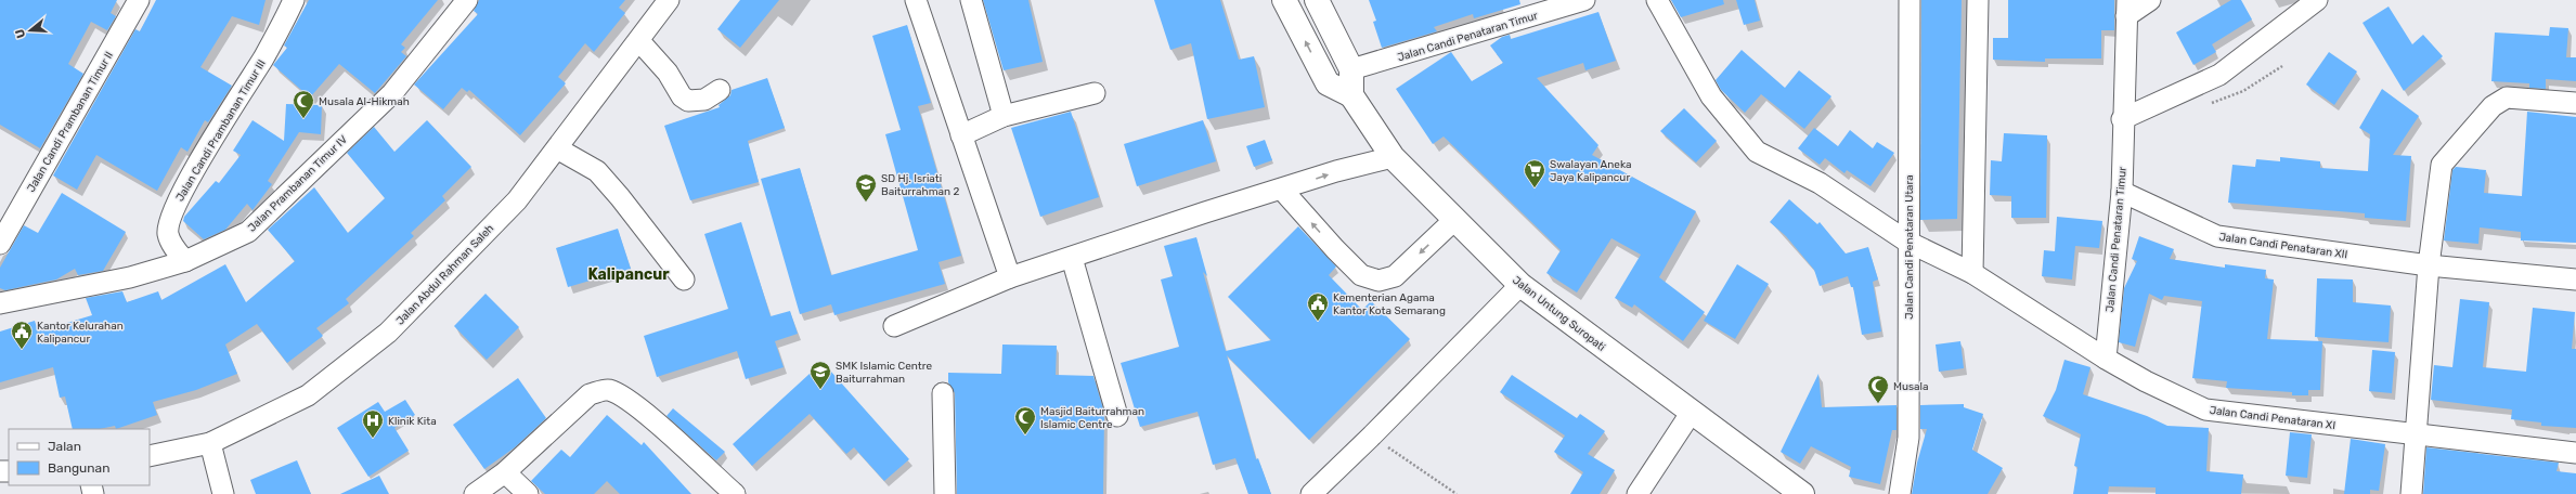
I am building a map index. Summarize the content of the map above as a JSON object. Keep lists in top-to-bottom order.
{
  "streets": {
    "main road": ["Jalan Untung Suropati"],
    "street": [
      "Jalan Candi Penataran Timur",
      "Jalan Candi Prambanan Timur II",
      "Jalan Candi Prambanan Timur III",
      "Jalan Prambanan Timur IV",
      "Jalan Candi Penataran XII",
      "Jalan Candi Penataran Utara",
      "Jalan Abdul Rahman Saleh",
      "Jalan Candi Penataran XI"
    ]
  },
  "crossings": [
    ["Jalan Candi Penataran Timur", "Jalan Candi Penataran XII"],
    ["Jalan Candi Penataran Timur", "Jalan Candi Penataran XI"],
    ["Jalan Candi Prambanan Timur III", "Jalan Prambanan Timur IV"],
    ["Jalan Candi Penataran Utara", "Jalan Candi Penataran XI"]
  ],
  "districts": ["Kalipancur"],
  "places": {
    "mosque": ["Musala Al-Hikmah", "Musala", "Masjid Baiturrahman Islamic Centre"],
    "supermarket": ["Swalayan Aneka Jaya Kalipancur"],
    "school or university": ["SD Hj. Isriati Baiturrahman 2", "SMK Islamic Centre Baiturrahman"],
    "public building": ["Kementerian Agama Kantor Kota Semarang", "Kantor Kelurahan Kalipancur"],
    "hospital": ["Klinik Kita"]
  },
  "legend": ["Jalan", "Bangunan"],
  "north": "left"
}
